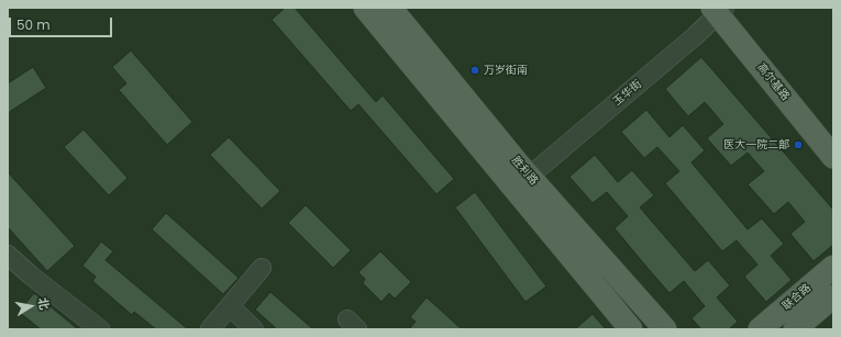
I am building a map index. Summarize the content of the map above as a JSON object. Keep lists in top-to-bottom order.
{
  "streets": {
    "main road": ["高尔基路", "胜利路", "联合路"],
    "street": ["玉华街"]
  },
  "crossings": [
    ["高尔基路", "玉华街"],
    ["玉华街", "胜利路"]
  ],
  "places": ["万岁街南", "医大一院二部"],
  "scale_bar": "50 m",
  "north": "right"
}
